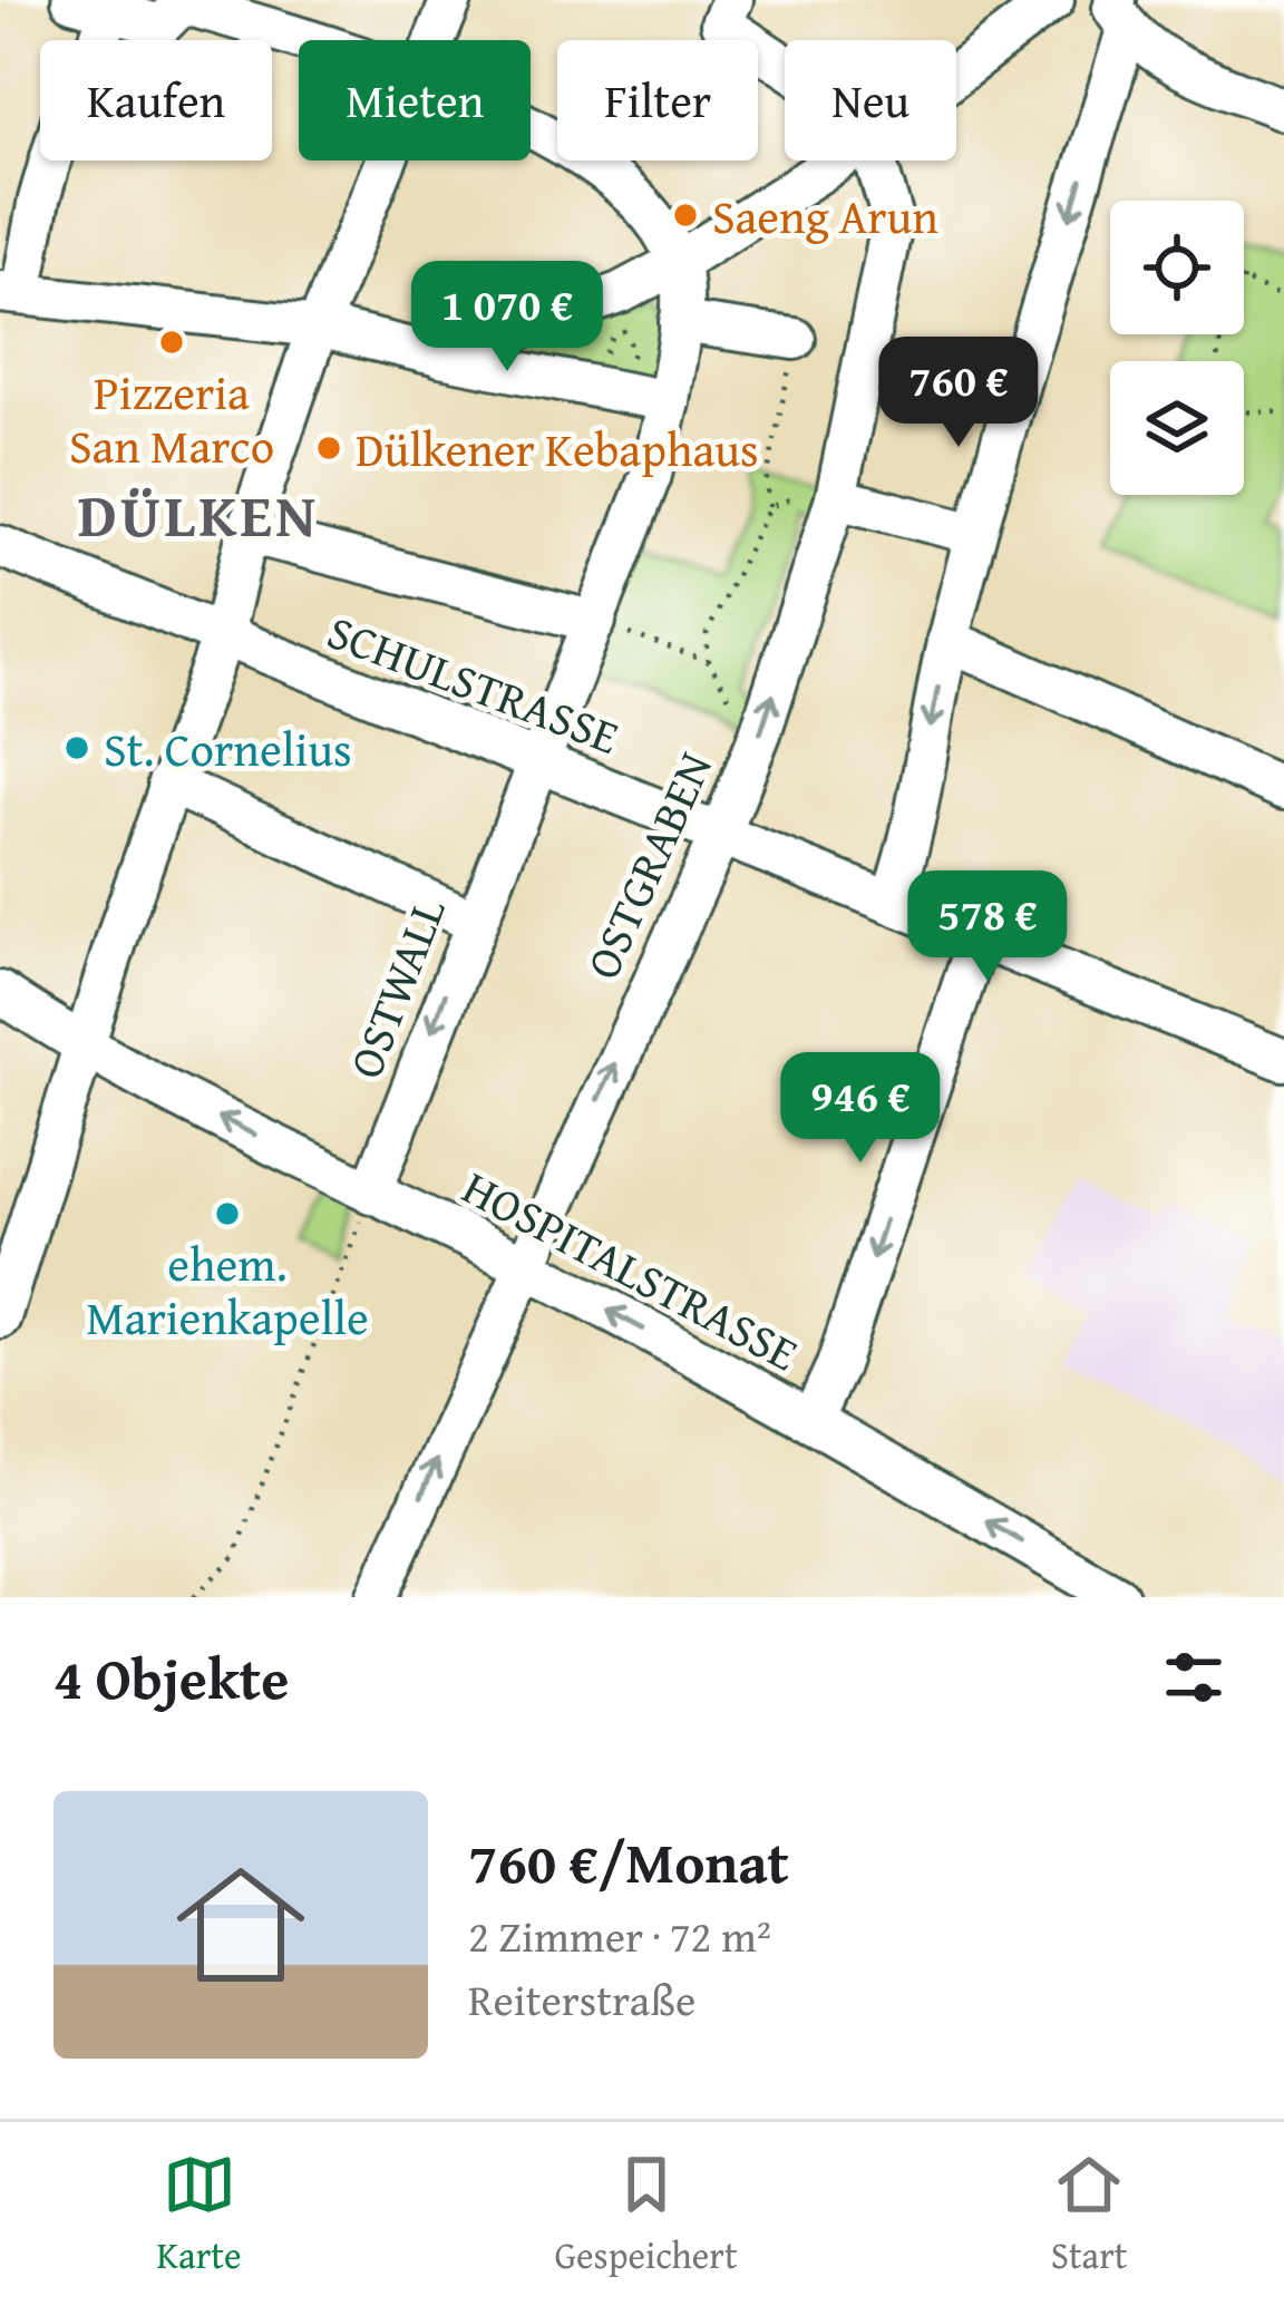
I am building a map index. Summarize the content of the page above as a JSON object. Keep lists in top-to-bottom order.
{
  "streets": {
    "street": [
      "SCHULSTRASSE",
      "OSTGRABEN",
      "OSTWALL",
      "HOSPITALSTRASSE"
    ]
  },
  "crossings": [
    ["SCHULSTRASSE", "OSTGRABEN"],
    ["SCHULSTRASSE", "OSTWALL"],
    ["OSTGRABEN", "HOSPITALSTRASSE"],
    ["OSTWALL", "HOSPITALSTRASSE"]
  ],
  "one_way": ["HOSPITALSTRASSE"],
  "districts": ["DÜLKEN"],
  "places": [
    "Saeng Arun",
    "Pizzeria San Marco",
    "Dülkener Kebaphaus",
    "St. Cornelius",
    "ehem. Marienkapelle"
  ],
  "page": {
    "chip": [
      "Kaufen",
      "Mieten",
      "Filter",
      "Neu"
    ],
    "price": [
      "1 070 €",
      "760 €",
      "578 €",
      "946 €"
    ],
    "heading": "4 Objekte",
    "list": [
      {
        "name": "760 €/Monat",
        "note": "2 Zimmer · 72 m² · Reiterstraße"
      }
    ],
    "tabs": ["Karte", "Gespeichert", "Start"]
  }
}
